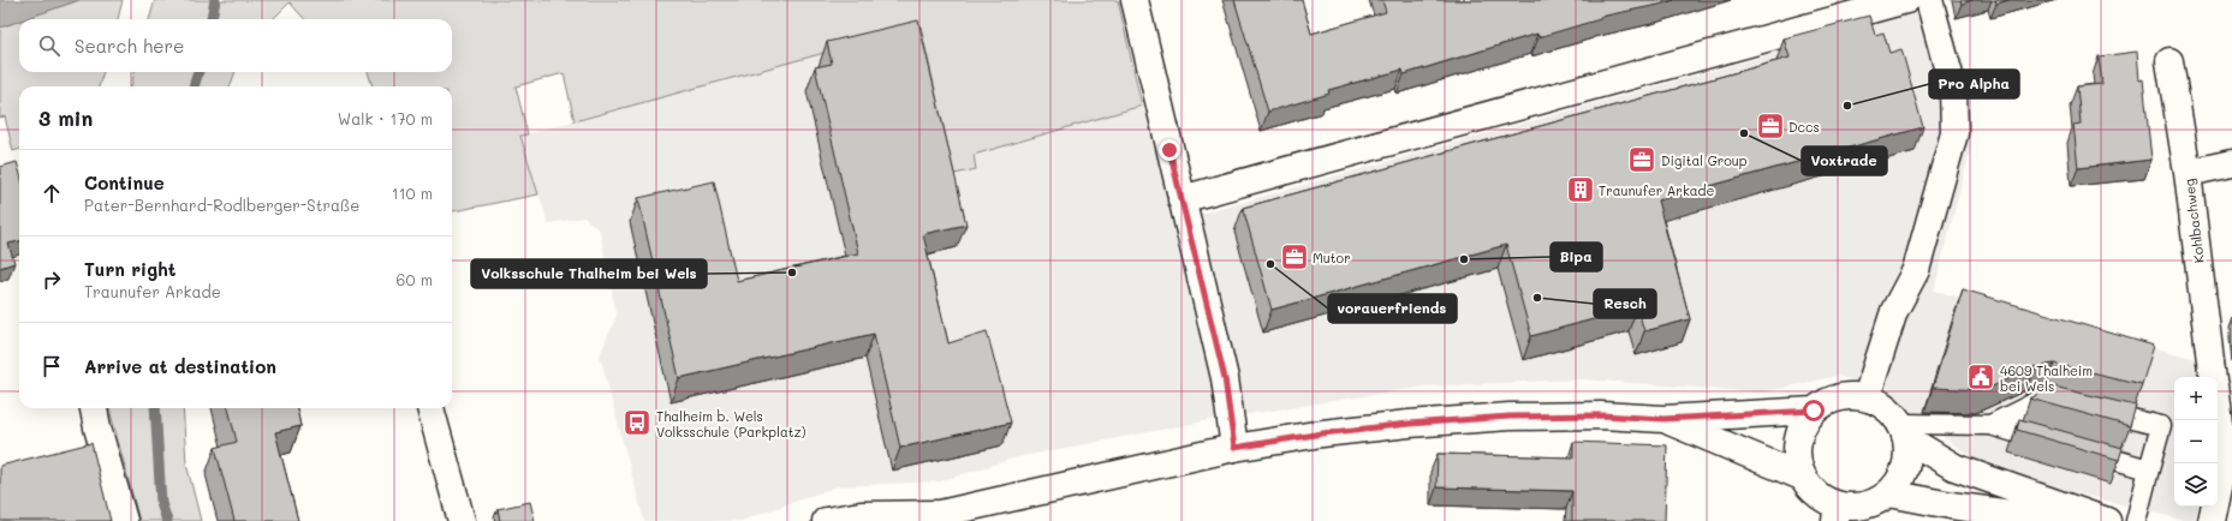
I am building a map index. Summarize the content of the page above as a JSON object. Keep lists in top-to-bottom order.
{
  "streets": {
    "street": ["Kohlbachweg"]
  },
  "places": {
    "other": [
      "Pro Alpha",
      "Voxtrade",
      "Bipa",
      "vorauerfriends",
      "Volksschule Thalheim bei Wels",
      "Resch"
    ],
    "office": ["Dccs", "Digital Group", "Mutor"],
    "building": ["Traunufer Arkade"],
    "public building": ["4609 Thalheim bei Wels"],
    "bus stop": ["Thalheim b. Wels Volksschule (Parkplatz)"]
  },
  "page": {
    "search": "Search here",
    "heading": ["3 min", "Walk · 170 m"],
    "list": [
      ["Continue", "Pater-Bernhard-Rodlberger-Straße", "110 m"],
      ["Turn right", "Traunufer Arkade", "60 m"],
      "Arrive at destination"
    ],
    "map_buttons": ["+", "−"]
  }
}
